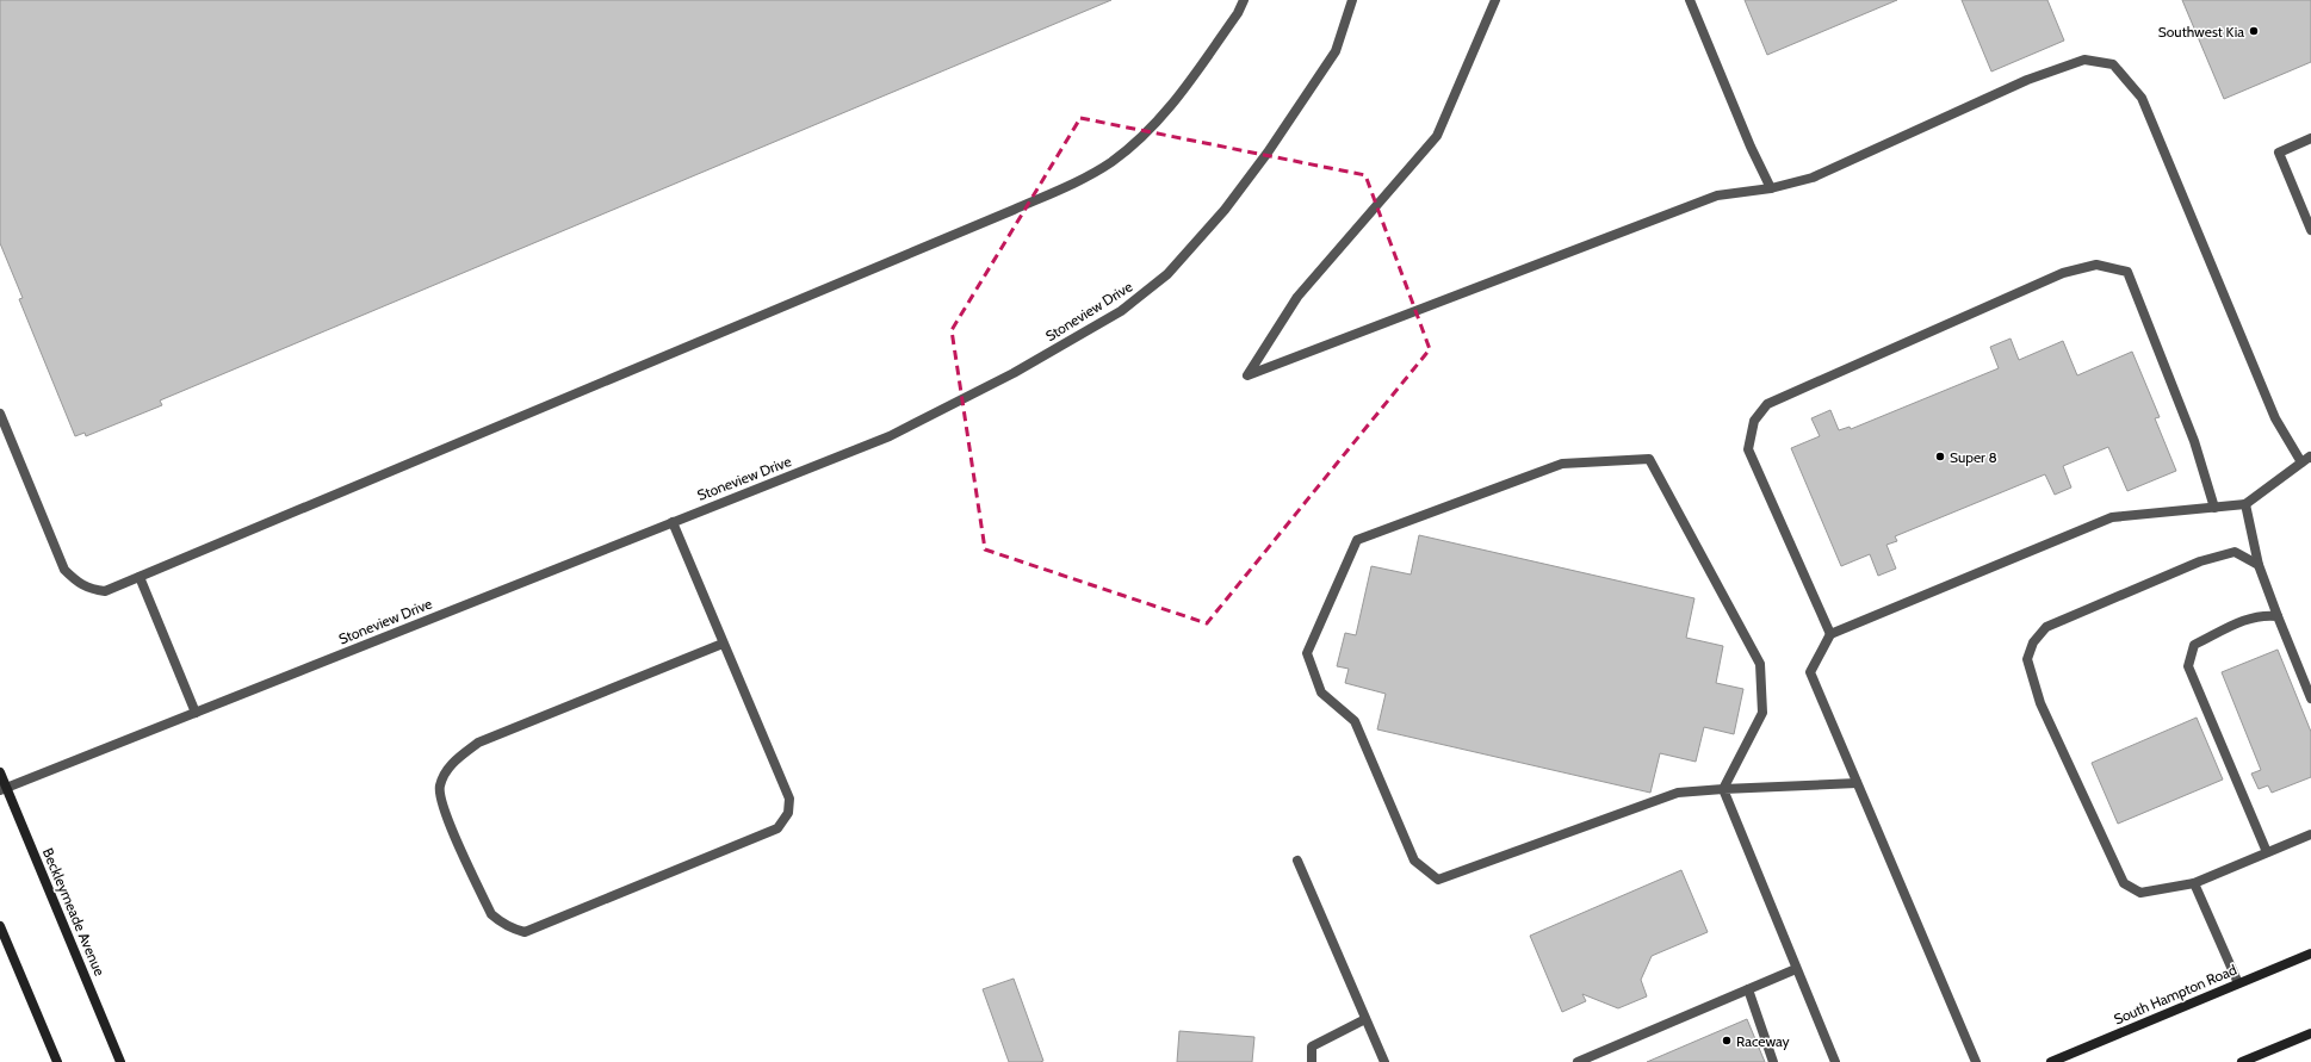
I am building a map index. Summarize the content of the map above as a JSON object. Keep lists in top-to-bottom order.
{
  "streets": {
    "street": ["Stoneview Drive", "Beckleymeade Avenue", "South Hampton Road"]
  },
  "crossings": [
    ["Stoneview Drive", "Beckleymeade Avenue"]
  ],
  "places": ["Southwest Kia", "Super 8", "Raceway"]
}
